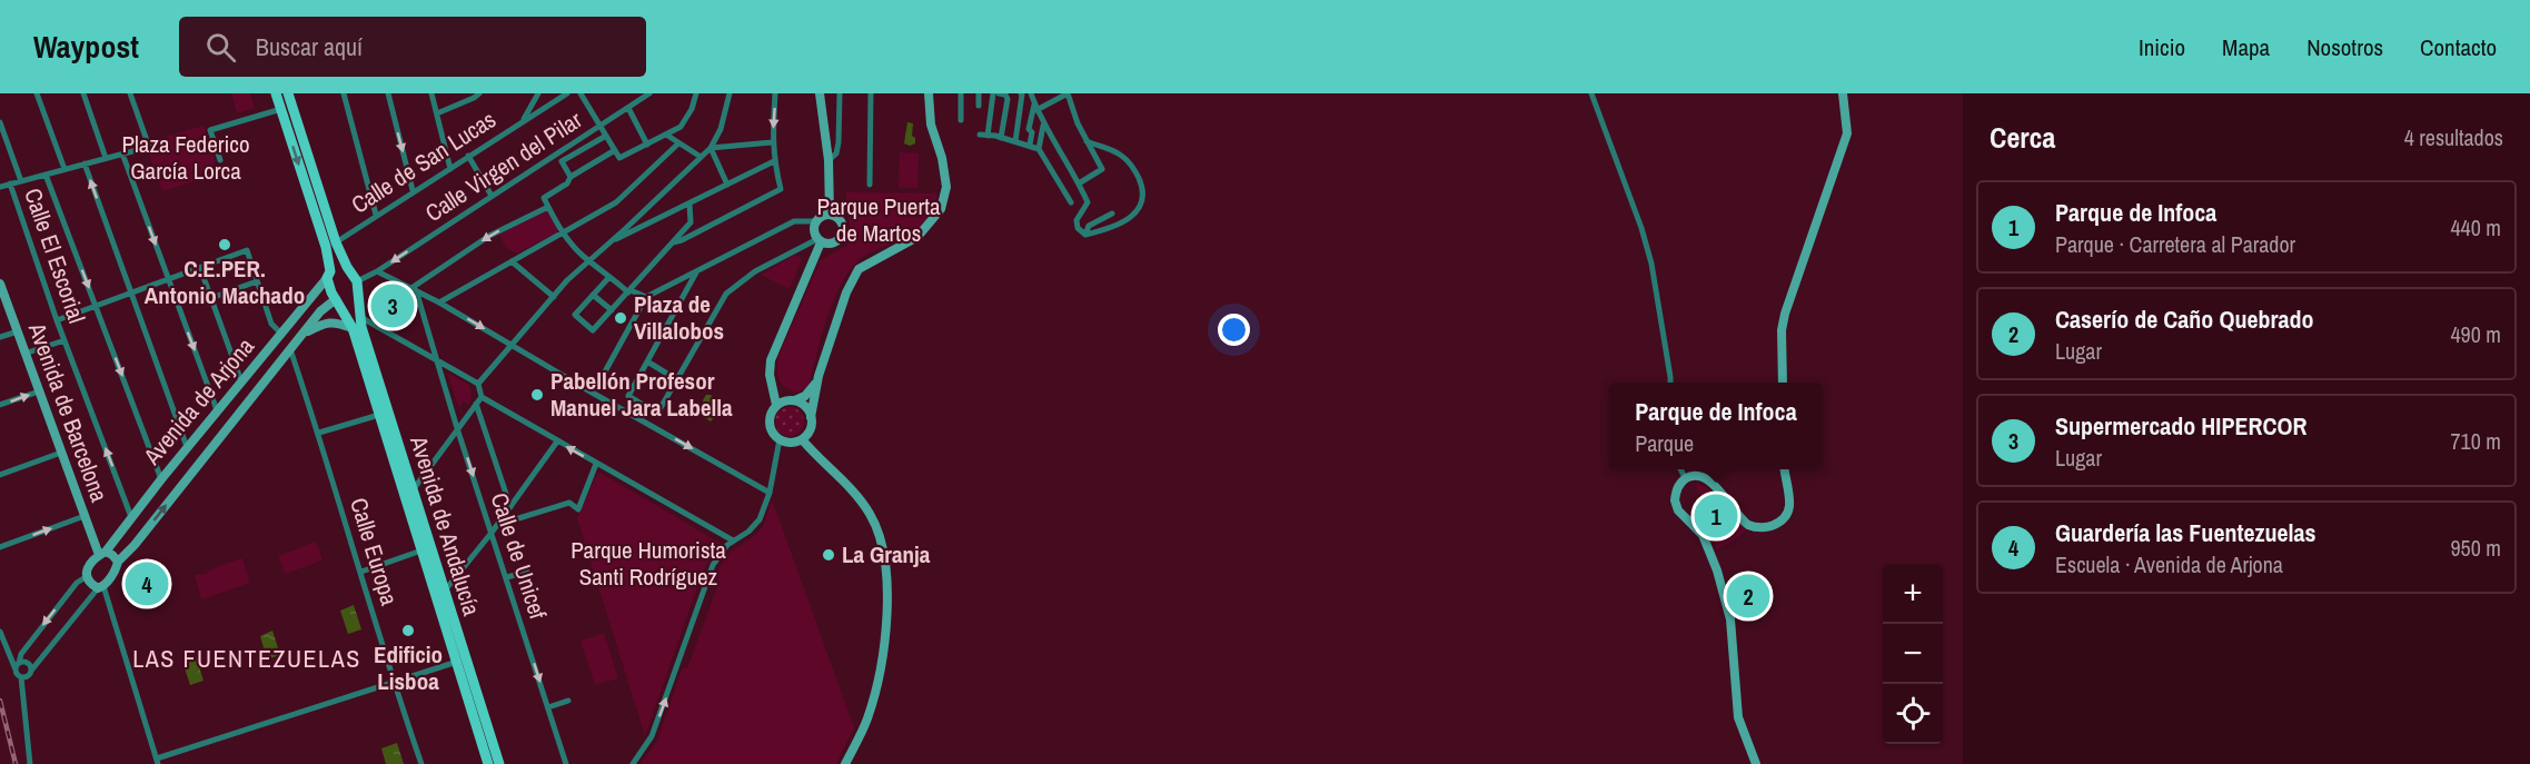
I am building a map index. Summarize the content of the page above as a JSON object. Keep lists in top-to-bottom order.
{
  "streets": {
    "main road": ["Avenida de Andalucía"],
    "street": [
      "Calle de San Lucas",
      "Calle Virgen del Pilar",
      "Calle El Escorial",
      "Avenida de Arjona",
      "Avenida de Barcelona",
      "Calle Europa",
      "Calle de Unicef"
    ]
  },
  "crossings": [
    ["Calle Virgen del Pilar", "Avenida de Arjona"],
    ["Calle Virgen del Pilar", "Avenida de Andalucía"],
    ["Calle El Escorial", "Avenida de Arjona"],
    ["Avenida de Arjona", "Avenida de Barcelona"],
    ["Avenida de Arjona", "Avenida de Andalucía"],
    ["Avenida de Arjona", "Calle Europa"]
  ],
  "districts": ["LAS FUENTEZUELAS"],
  "parks": ["Plaza Federico García Lorca", "Parque Puerta de Martos", "Parque Humorista Santi Rodríguez"],
  "places": [
    "C.E.PER. Antonio Machado",
    "Plaza de Villalobos",
    "Pabellón Profesor Manuel Jara Labella",
    "La Granja",
    "Edificio Lisboa"
  ],
  "page": {
    "header": "Waypost",
    "search": "Buscar aquí",
    "nav": [
      "Inicio",
      "Mapa",
      "Nosotros",
      "Contacto"
    ],
    "heading": ["Cerca", "4 resultados"],
    "list": [
      {
        "mark": "1",
        "name": "Parque de Infoca",
        "note": "Parque · Carretera al Parador",
        "value": "440 m"
      },
      {
        "mark": "2",
        "name": "Caserío de Caño Quebrado",
        "note": "Lugar",
        "value": "490 m"
      },
      {
        "mark": "3",
        "name": "Supermercado HIPERCOR",
        "note": "Lugar",
        "value": "710 m"
      },
      {
        "mark": "4",
        "name": "Guardería las Fuentezuelas",
        "note": "Escuela · Avenida de Arjona",
        "value": "950 m"
      }
    ],
    "pins": [
      "3",
      "1",
      "4",
      "2"
    ],
    "popup": ["Parque de Infoca", "Parque"],
    "map_buttons": ["+", "−"]
  }
}
